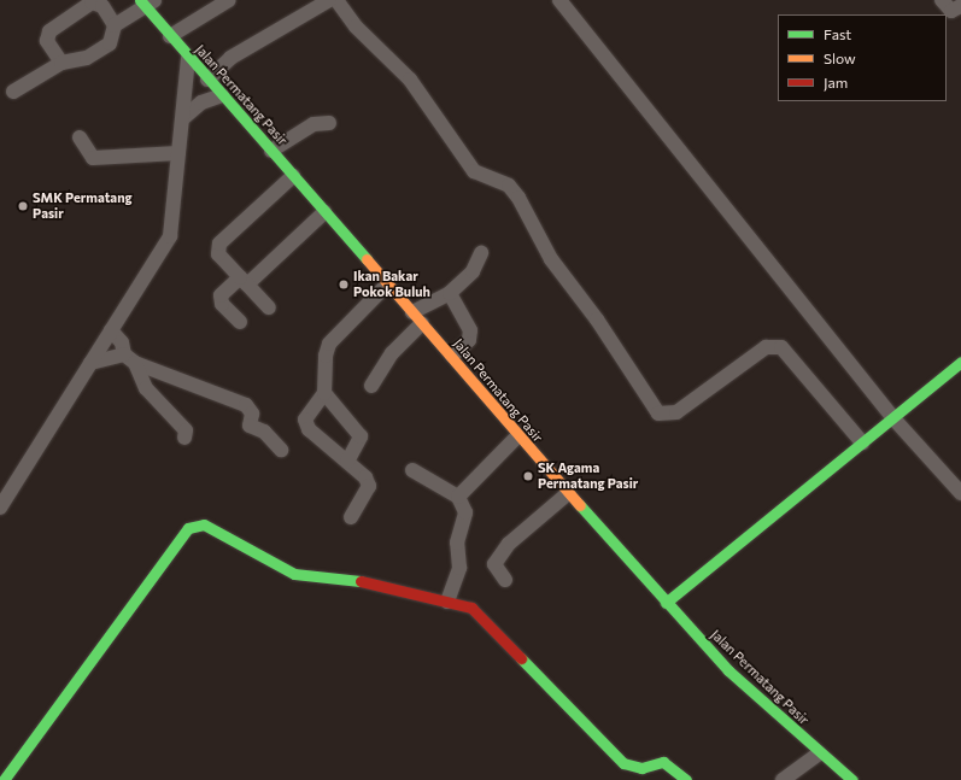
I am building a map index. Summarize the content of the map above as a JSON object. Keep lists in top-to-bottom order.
{
  "streets": {
    "street": ["Jalan Permatang Pasir"]
  },
  "places": ["SMK Permatang Pasir", "Ikan Bakar Pokok Buluh", "SK Agama Permatang Pasir"],
  "legend": ["Fast", "Slow", "Jam"]
}
